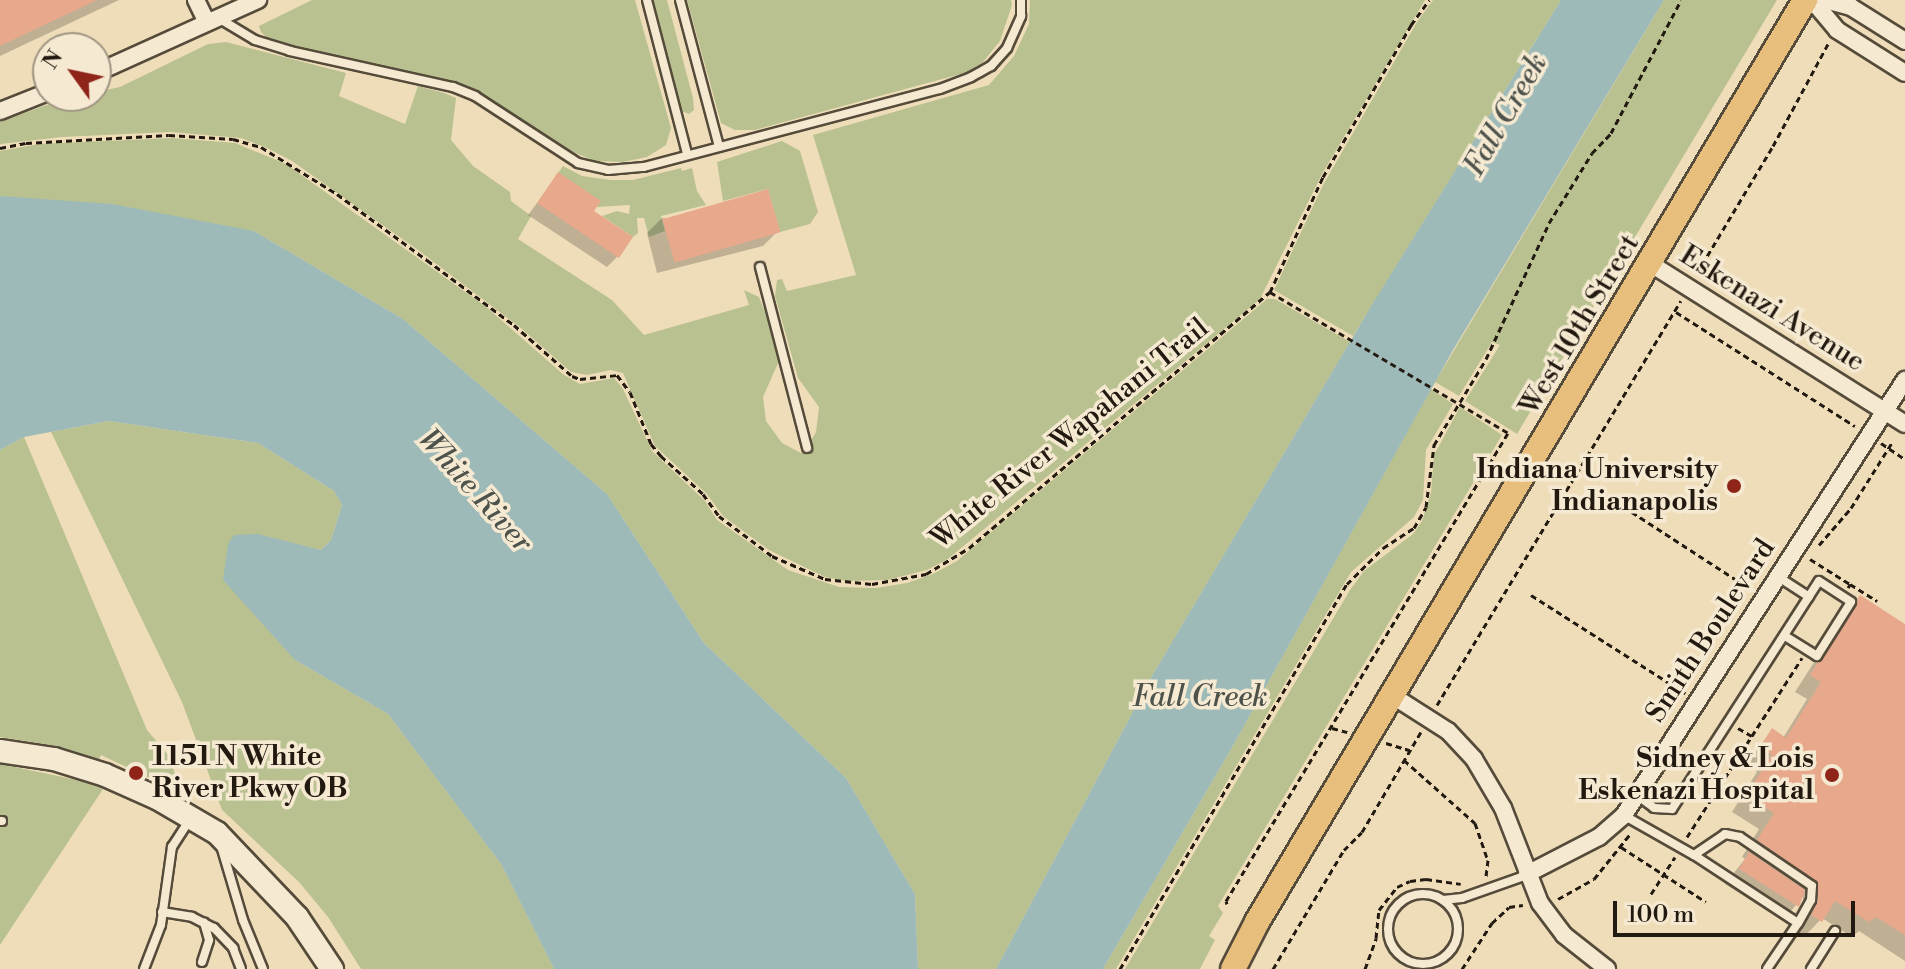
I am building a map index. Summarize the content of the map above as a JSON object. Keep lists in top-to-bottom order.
{
  "streets": {
    "main road": ["West 10th Street"],
    "street": ["Eskenazi Avenue", "Smith Boulevard"],
    "path": ["White River Wapahani Trail"]
  },
  "crossings": [
    ["Eskenazi Avenue", "West 10th Street"],
    ["Eskenazi Avenue", "Smith Boulevard"]
  ],
  "water": ["Fall Creek", "White River"],
  "places": ["Indiana University Indianapolis", "1151 N White River Pkwy OB", "Sidney & Lois Eskenazi Hospital"],
  "scale_bar": "100 m",
  "north": "top left"
}
